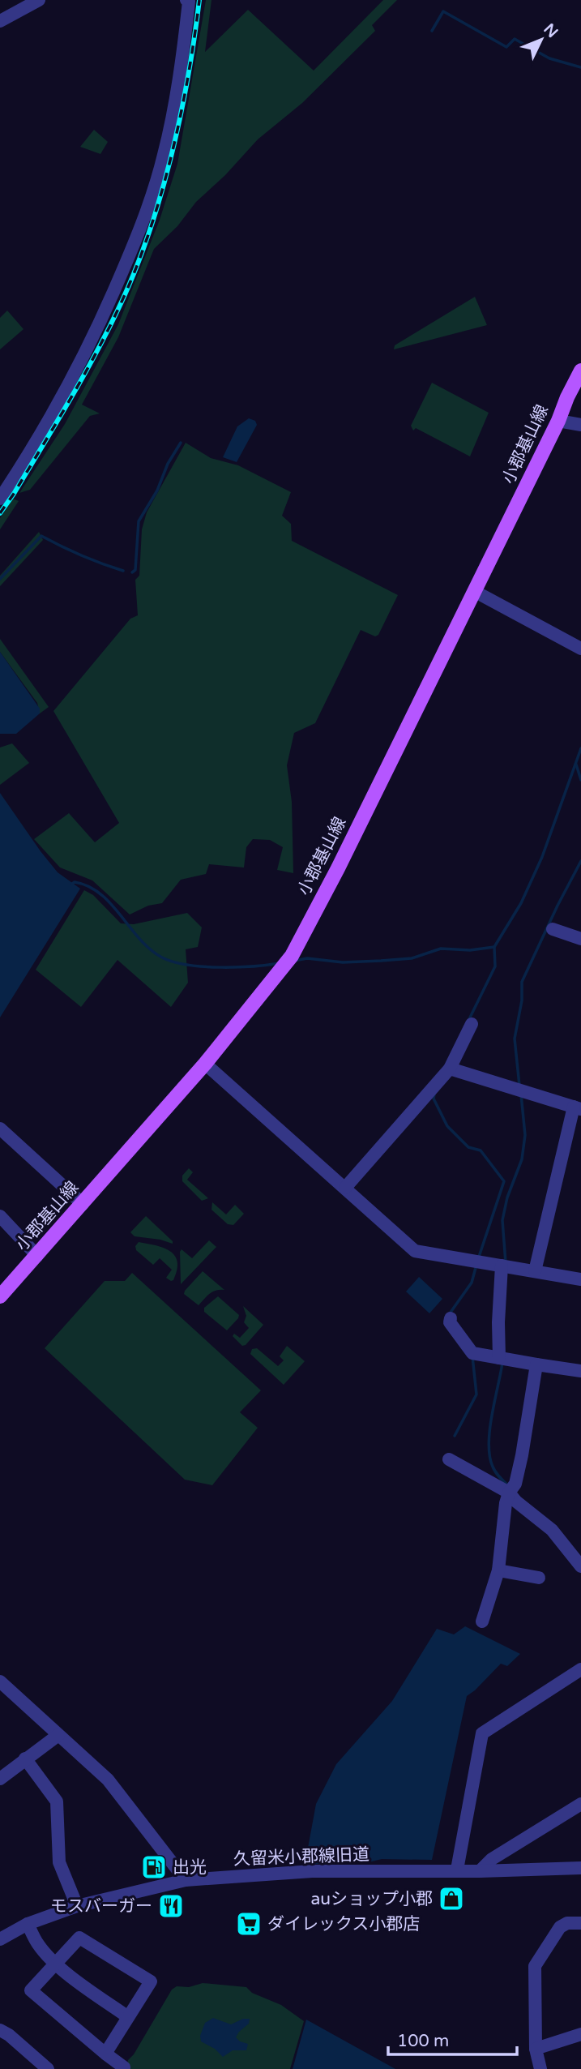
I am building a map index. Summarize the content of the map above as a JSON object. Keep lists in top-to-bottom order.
{
  "streets": {
    "main road": ["小郡基山線"],
    "street": ["久留米小郡線旧道"]
  },
  "places": {
    "fuel station": ["出光"],
    "shop": ["auショップ小郡"],
    "restaurant": ["モスバーガー"],
    "supermarket": ["ダイレックス小郡店"]
  },
  "scale_bar": "100 m",
  "north": "top right"
}
